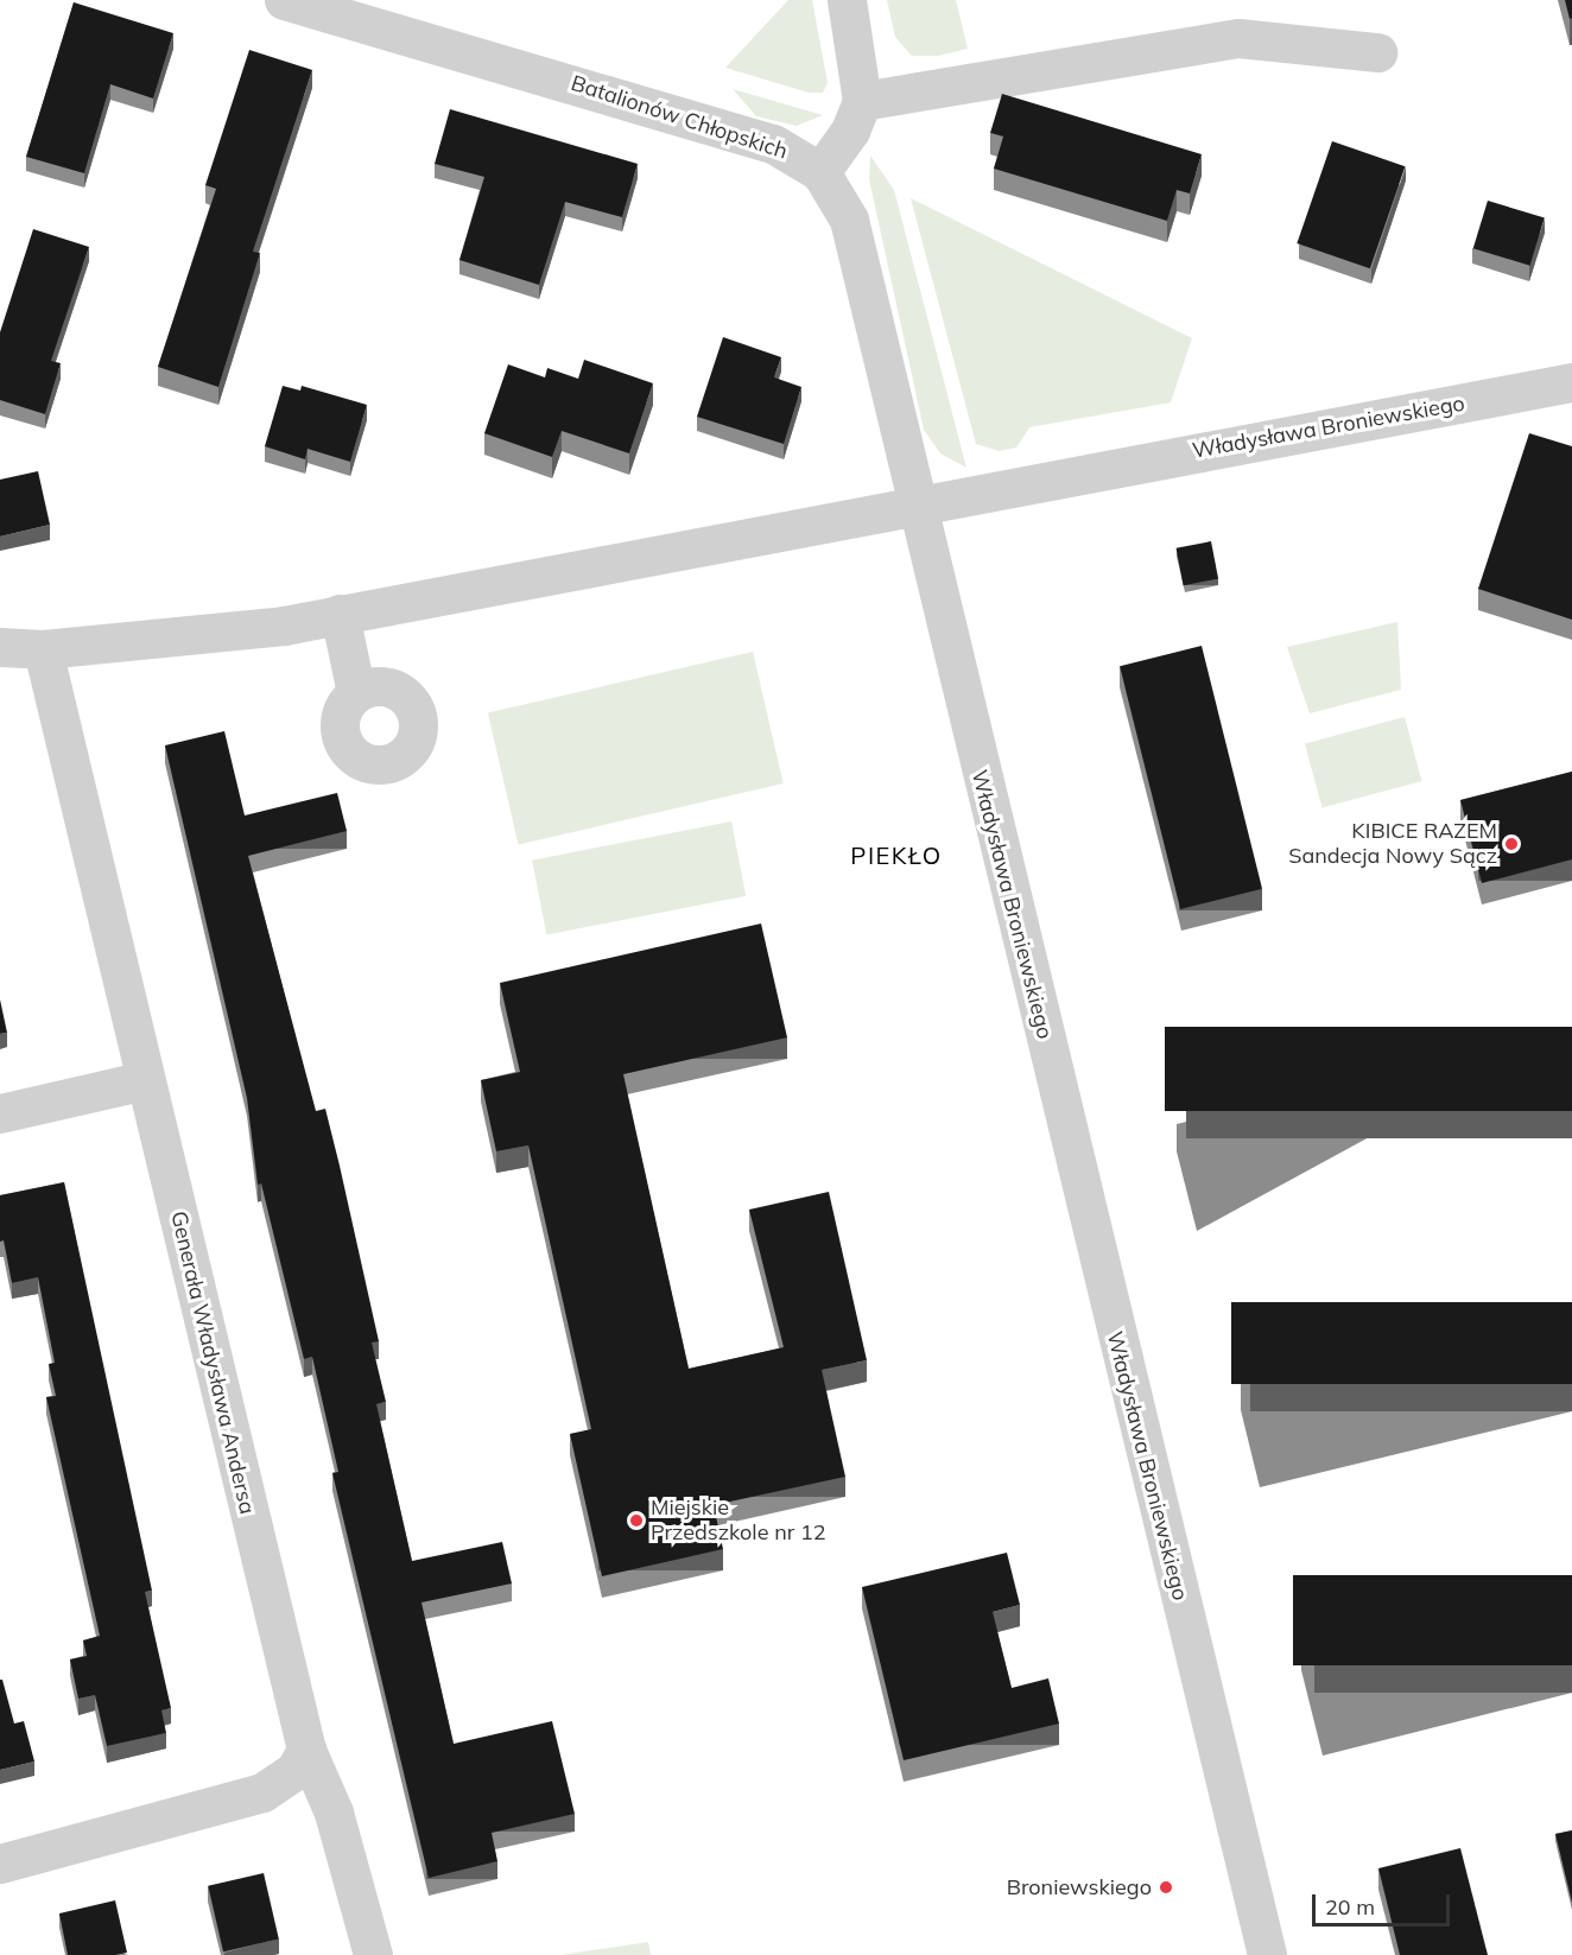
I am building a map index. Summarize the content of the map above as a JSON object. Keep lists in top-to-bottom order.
{
  "streets": {
    "street": ["Batalionów Chłopskich", "Władysława Broniewskiego", "Generała Władysława Andersa"]
  },
  "crossings": [
    ["Batalionów Chłopskich", "Władysława Broniewskiego"]
  ],
  "districts": ["PIEKŁO"],
  "places": ["KIBICE RAZEM Sandecja Nowy Sącz", "Miejskie Przedszkole nr 12", "Broniewskiego"],
  "scale_bar": "20 m"
}
